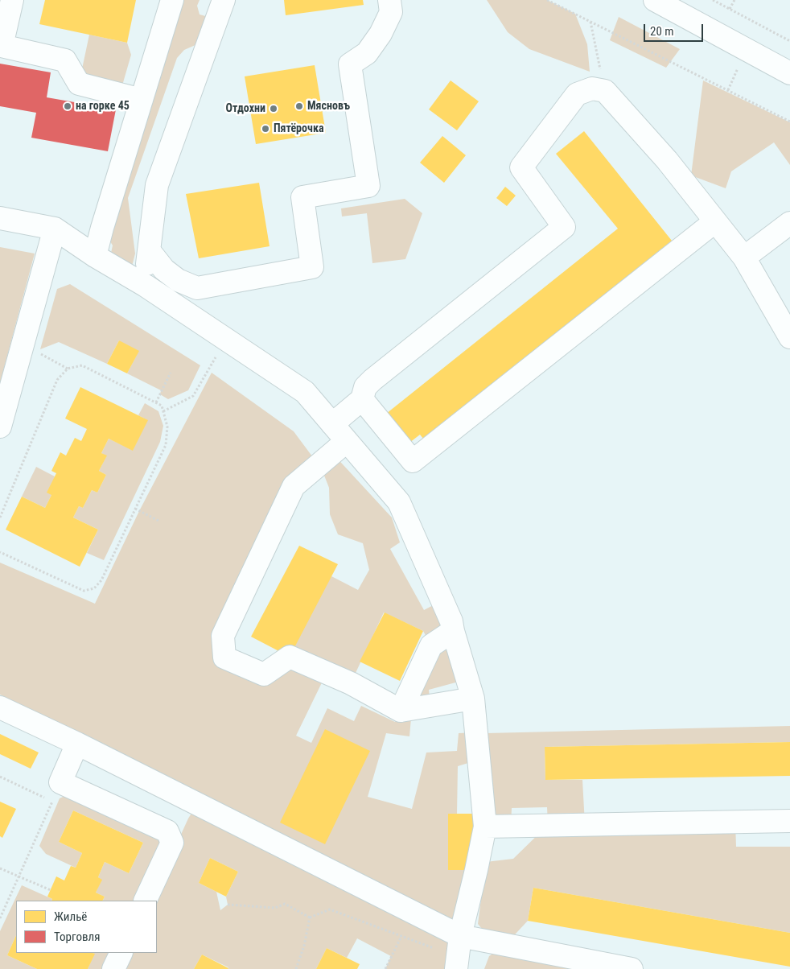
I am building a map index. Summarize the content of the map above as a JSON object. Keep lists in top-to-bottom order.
{
  "places": [
    "на горке 45",
    "Мясновъ",
    "Отдохни",
    "Пятёрочка"
  ],
  "legend": ["Жильё", "Торговля"],
  "scale_bar": "20 m"
}
